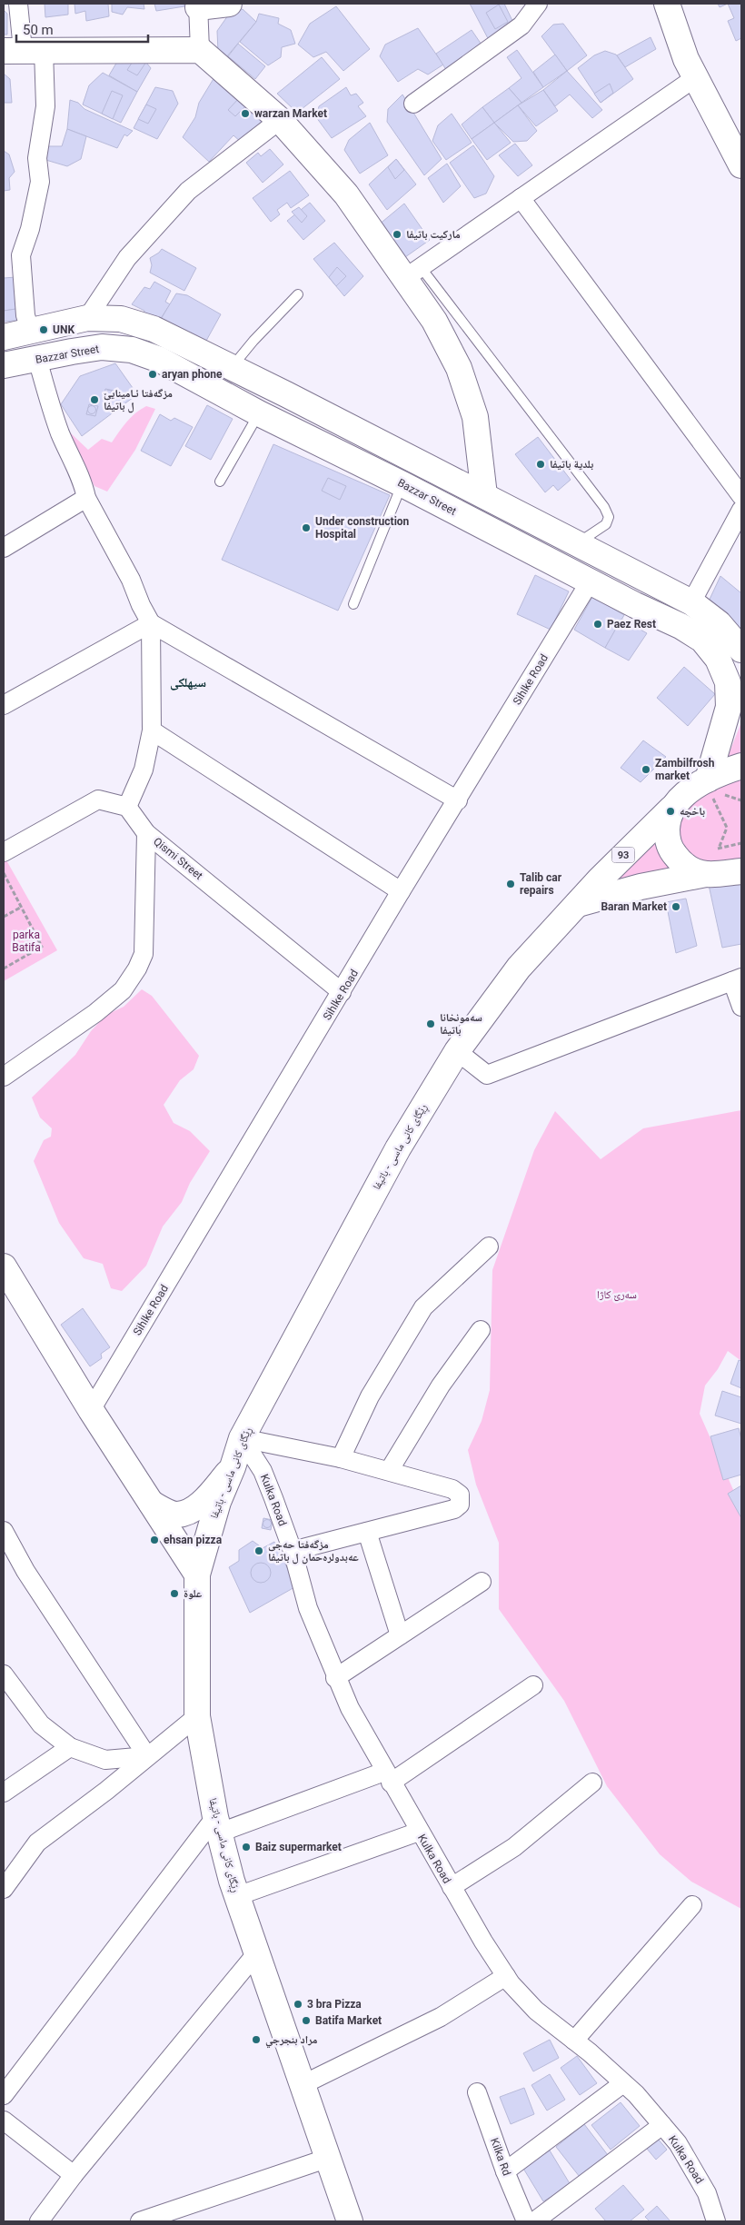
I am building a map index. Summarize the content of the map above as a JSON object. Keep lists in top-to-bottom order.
{
  "streets": {
    "main road": ["Bazzar Street", "93", "ڕێگای کانی ماسی - باتيفا"],
    "street": [
      "Sihlke Road",
      "Qismi Street",
      "Kulka Road",
      "Kilka Rd"
    ]
  },
  "crossings": [
    ["Bazzar Street", "Sihlke Road"],
    ["Bazzar Street", "ڕێگای کانی ماسی - باتيفا"],
    ["Sihlke Road", "Qismi Street"],
    ["ڕێگای کانی ماسی - باتيفا", "Kulka Road"]
  ],
  "districts": ["سيهلكى"],
  "parks": ["parka Batifa", "سەرێ کاژا"],
  "places": [
    "warzan Market",
    "ماركيت باتيفا",
    "UNK",
    "aryan phone",
    "مزگەفتا ئـامینایێ ل باتیفا",
    "بلدية باتيفا",
    "Under construction Hospital",
    "Paez Rest",
    "Zambilfrosh market",
    "باخچە",
    "Talib car repairs",
    "Baran Market",
    "سه‌مونخانا باتيفا",
    "ehsan pizza",
    "مزگەفتا حەجی عەبدولرەحمان ل باتیفا",
    "علوة",
    "Baiz supermarket",
    "3 bra Pizza",
    "Batifa Market",
    "مراد بنجرجي"
  ],
  "scale_bar": "50 m"
}
